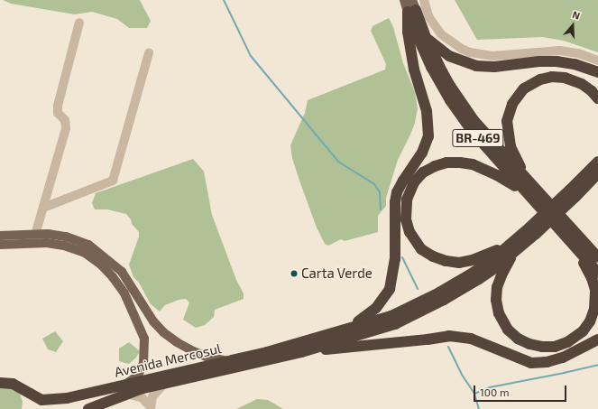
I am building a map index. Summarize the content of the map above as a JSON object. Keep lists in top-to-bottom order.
{
  "streets": {
    "highway": ["BR-469", "Avenida Mercosul"]
  },
  "places": ["Carta Verde"],
  "scale_bar": "100 m",
  "north": "top"
}
